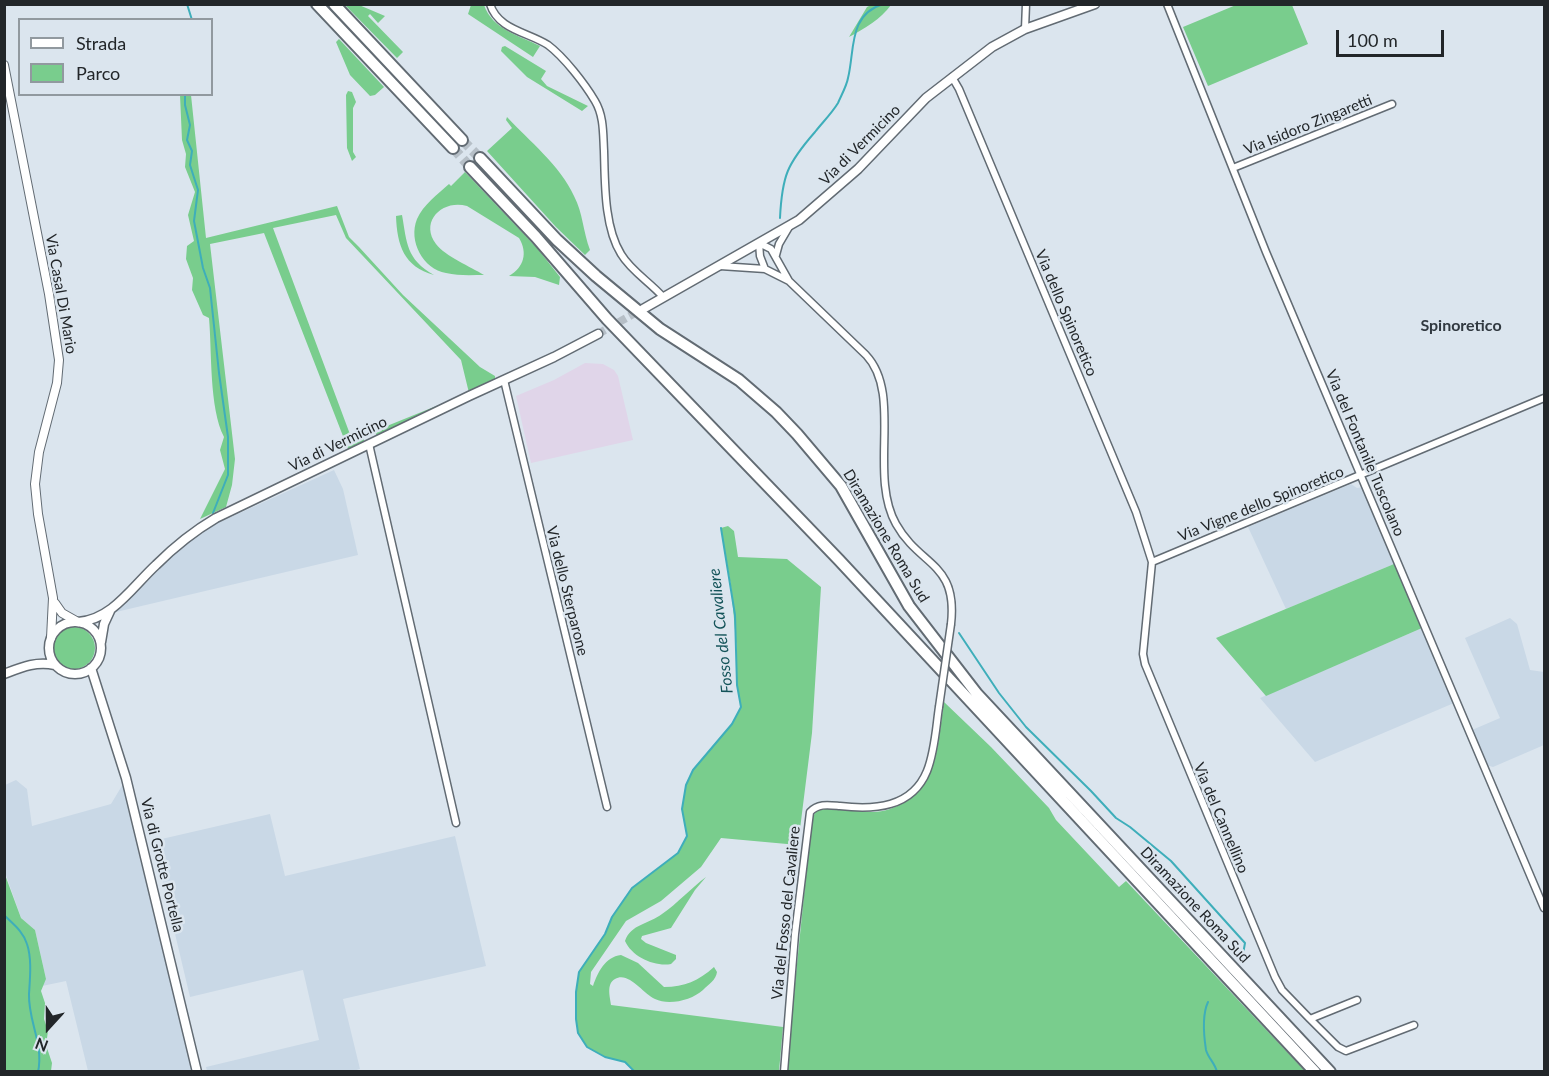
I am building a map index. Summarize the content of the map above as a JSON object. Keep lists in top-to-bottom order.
{
  "streets": {
    "highway": ["Diramazione Roma Sud"],
    "main road": ["Via di Vermicino", "Via di Grotte Portella"],
    "street": [
      "Via Isidoro Zingaretti",
      "Via Casal Di Mario",
      "Via dello Spinoretico",
      "Via del Fontanile Tuscolano",
      "Via Vigne dello Spinoretico",
      "Via dello Sterparone",
      "Via del Cannellino",
      "Via del Fosso del Cavaliere"
    ]
  },
  "crossings": [
    ["Via Isidoro Zingaretti", "Via del Fontanile Tuscolano"],
    ["Via di Vermicino", "Via Casal Di Mario"],
    ["Via di Vermicino", "Via dello Spinoretico"],
    ["Via di Vermicino", "Via dello Sterparone"],
    ["Via di Vermicino", "Via di Grotte Portella"],
    ["Via Casal Di Mario", "Via di Grotte Portella"],
    ["Via dello Spinoretico", "Via Vigne dello Spinoretico"],
    ["Via dello Spinoretico", "Via del Cannellino"],
    ["Via del Fontanile Tuscolano", "Via Vigne dello Spinoretico"],
    ["Via Vigne dello Spinoretico", "Via del Cannellino"]
  ],
  "districts": ["Spinoretico"],
  "water": ["Fosso del Cavaliere"],
  "legend": ["Strada", "Parco"],
  "scale_bar": "100 m",
  "north": "bottom"
}
